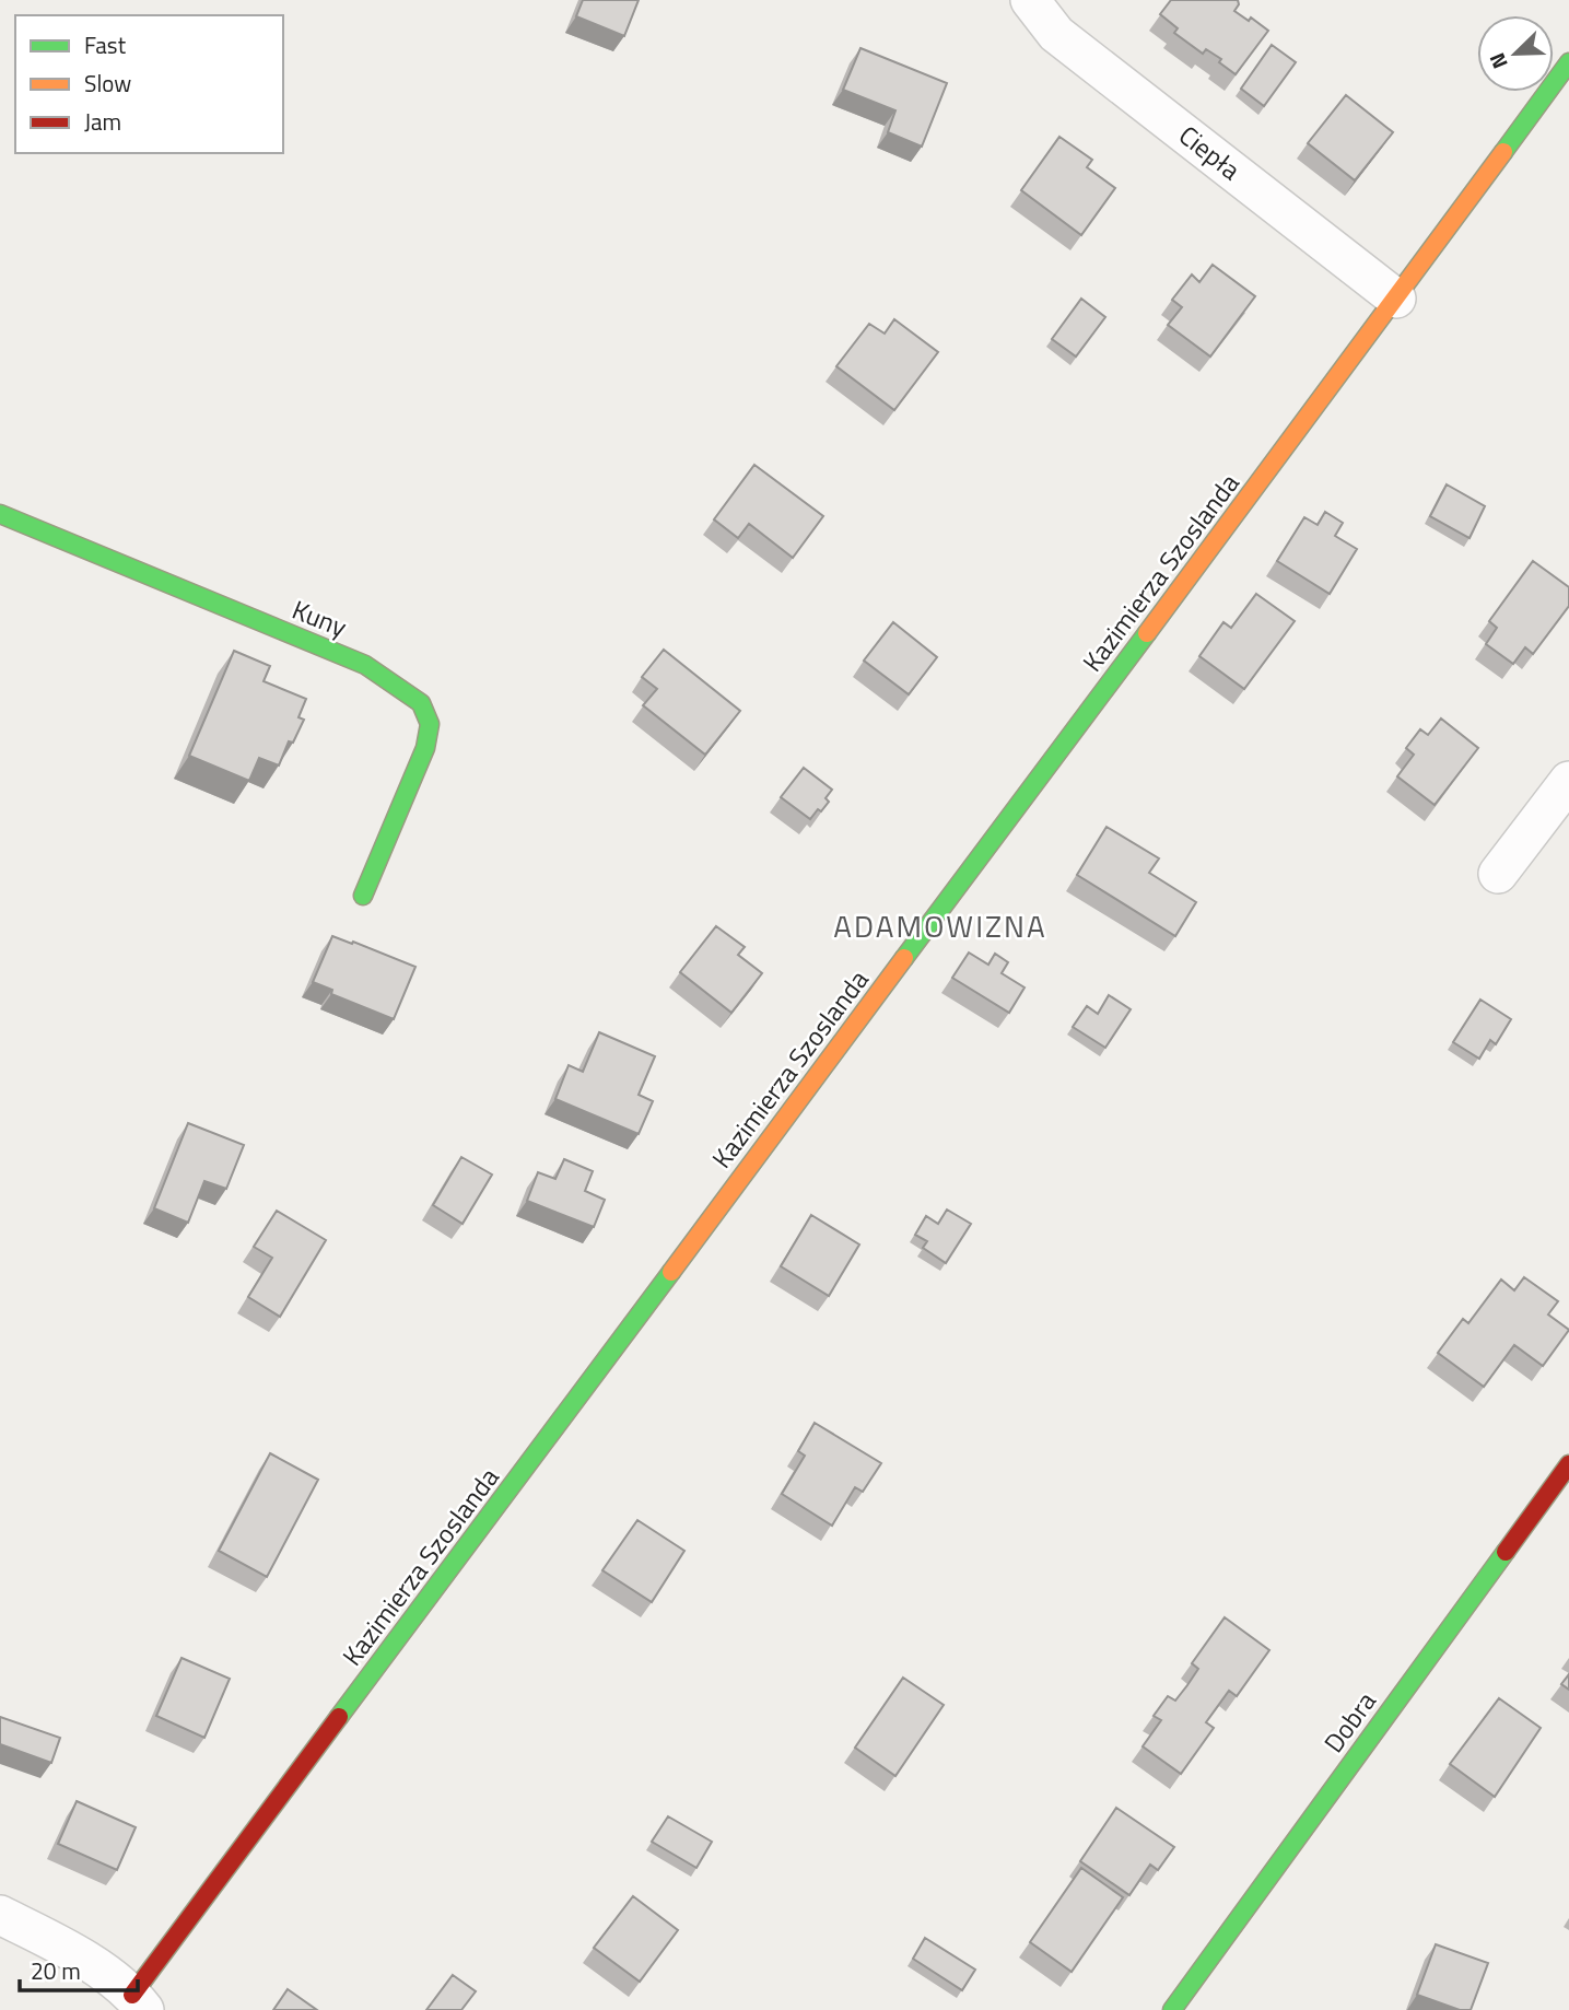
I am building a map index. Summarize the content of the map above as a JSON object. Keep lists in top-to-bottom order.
{
  "streets": {
    "street": [
      "Ciepła",
      "Kazimierza Szoslanda",
      "Kuny",
      "Dobra"
    ]
  },
  "crossings": [
    ["Ciepła", "Kazimierza Szoslanda"]
  ],
  "districts": ["ADAMOWIZNA"],
  "legend": ["Fast", "Slow", "Jam"],
  "scale_bar": "20 m",
  "north": "bottom left"
}
